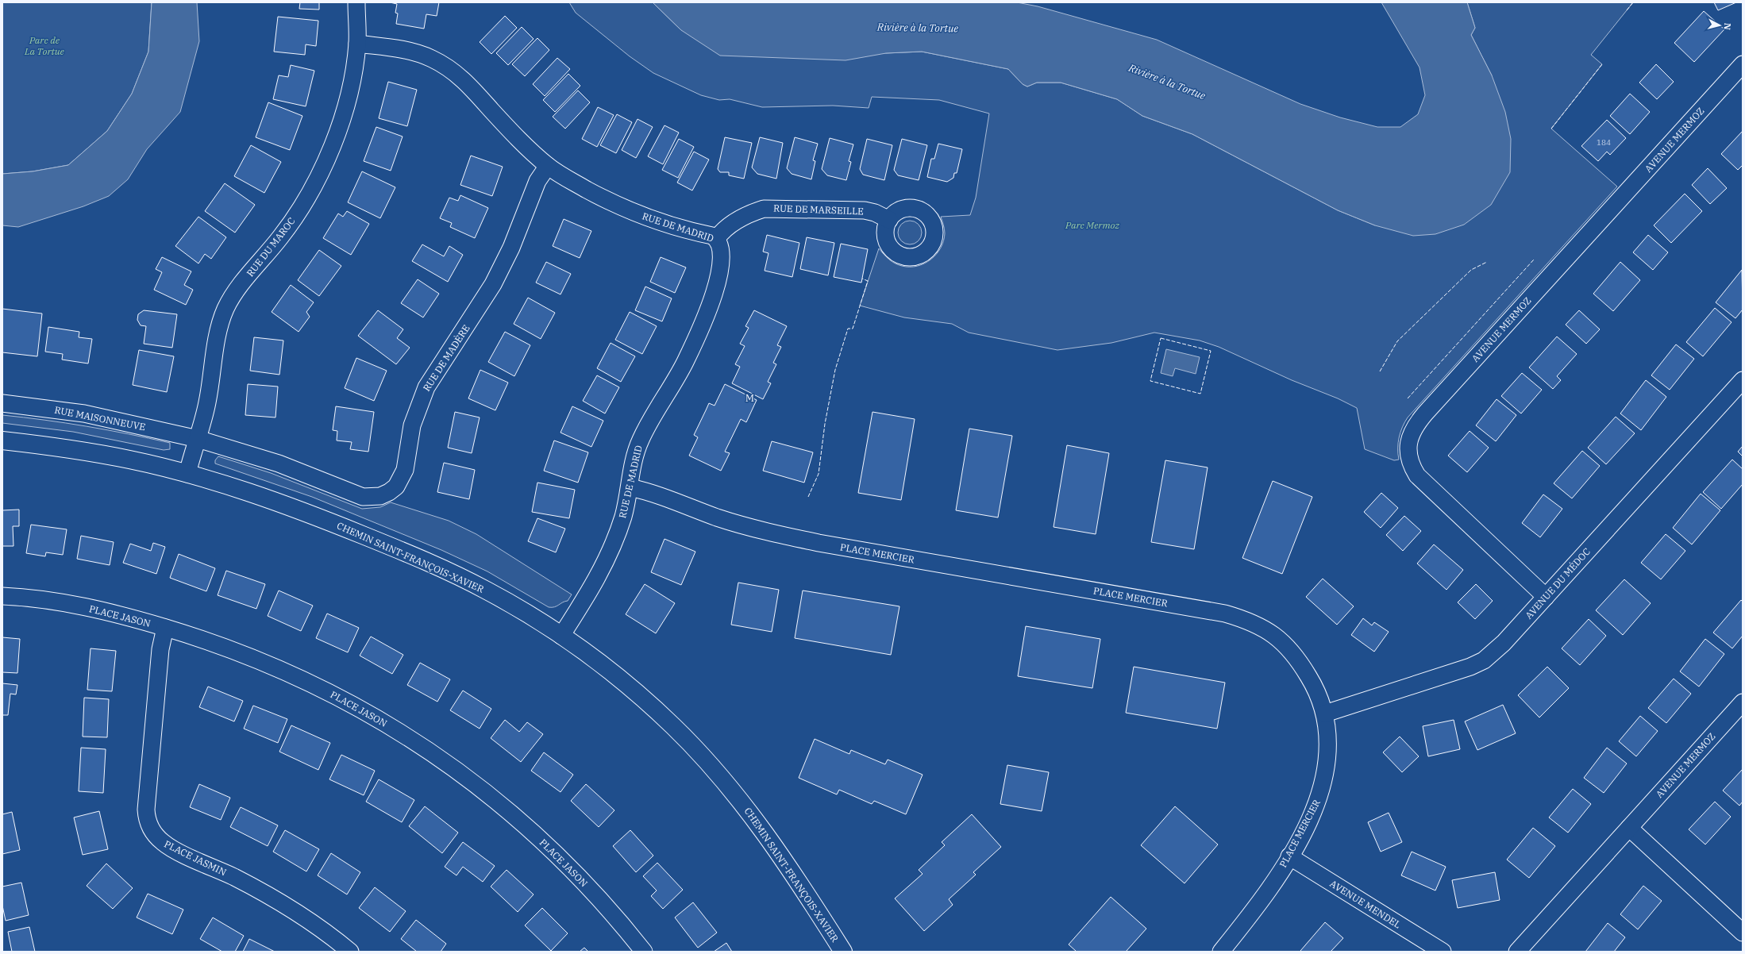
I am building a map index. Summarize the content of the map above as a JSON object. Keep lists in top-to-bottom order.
{
  "streets": {
    "street": [
      "AVENUE MERMOZ",
      "RUE DE MARSEILLE",
      "RUE DE MADRID",
      "RUE DU MAROC",
      "RUE DE MADÈRE",
      "RUE MAISONNEUVE",
      "PLACE MERCIER",
      "CHEMIN SAINT-FRANÇOIS-XAVIER",
      "AVENUE DU MÉDOC",
      "PLACE JASON",
      "PLACE JASMIN",
      "AVENUE MENDEL"
    ]
  },
  "crossings": [
    ["AVENUE MERMOZ", "AVENUE DU MÉDOC"],
    ["RUE DE MARSEILLE", "RUE DE MADRID"],
    ["RUE DE MADRID", "RUE DU MAROC"],
    ["RUE DE MADRID", "RUE DE MADÈRE"],
    ["RUE DE MADRID", "PLACE MERCIER"],
    ["RUE DE MADRID", "CHEMIN SAINT-FRANÇOIS-XAVIER"],
    ["RUE DU MAROC", "RUE DE MADÈRE"],
    ["RUE DU MAROC", "RUE MAISONNEUVE"],
    ["RUE DU MAROC", "CHEMIN SAINT-FRANÇOIS-XAVIER"],
    ["RUE DE MADÈRE", "RUE MAISONNEUVE"],
    ["PLACE MERCIER", "AVENUE DU MÉDOC"],
    ["PLACE MERCIER", "AVENUE MENDEL"],
    ["PLACE JASON", "PLACE JASMIN"]
  ],
  "districts": ["M"],
  "water": ["Rivière à la Tortue"],
  "parks": ["Parc de La Tortue", "Parc Mermoz"],
  "house_numbers": ["184"],
  "north": "right"
}
